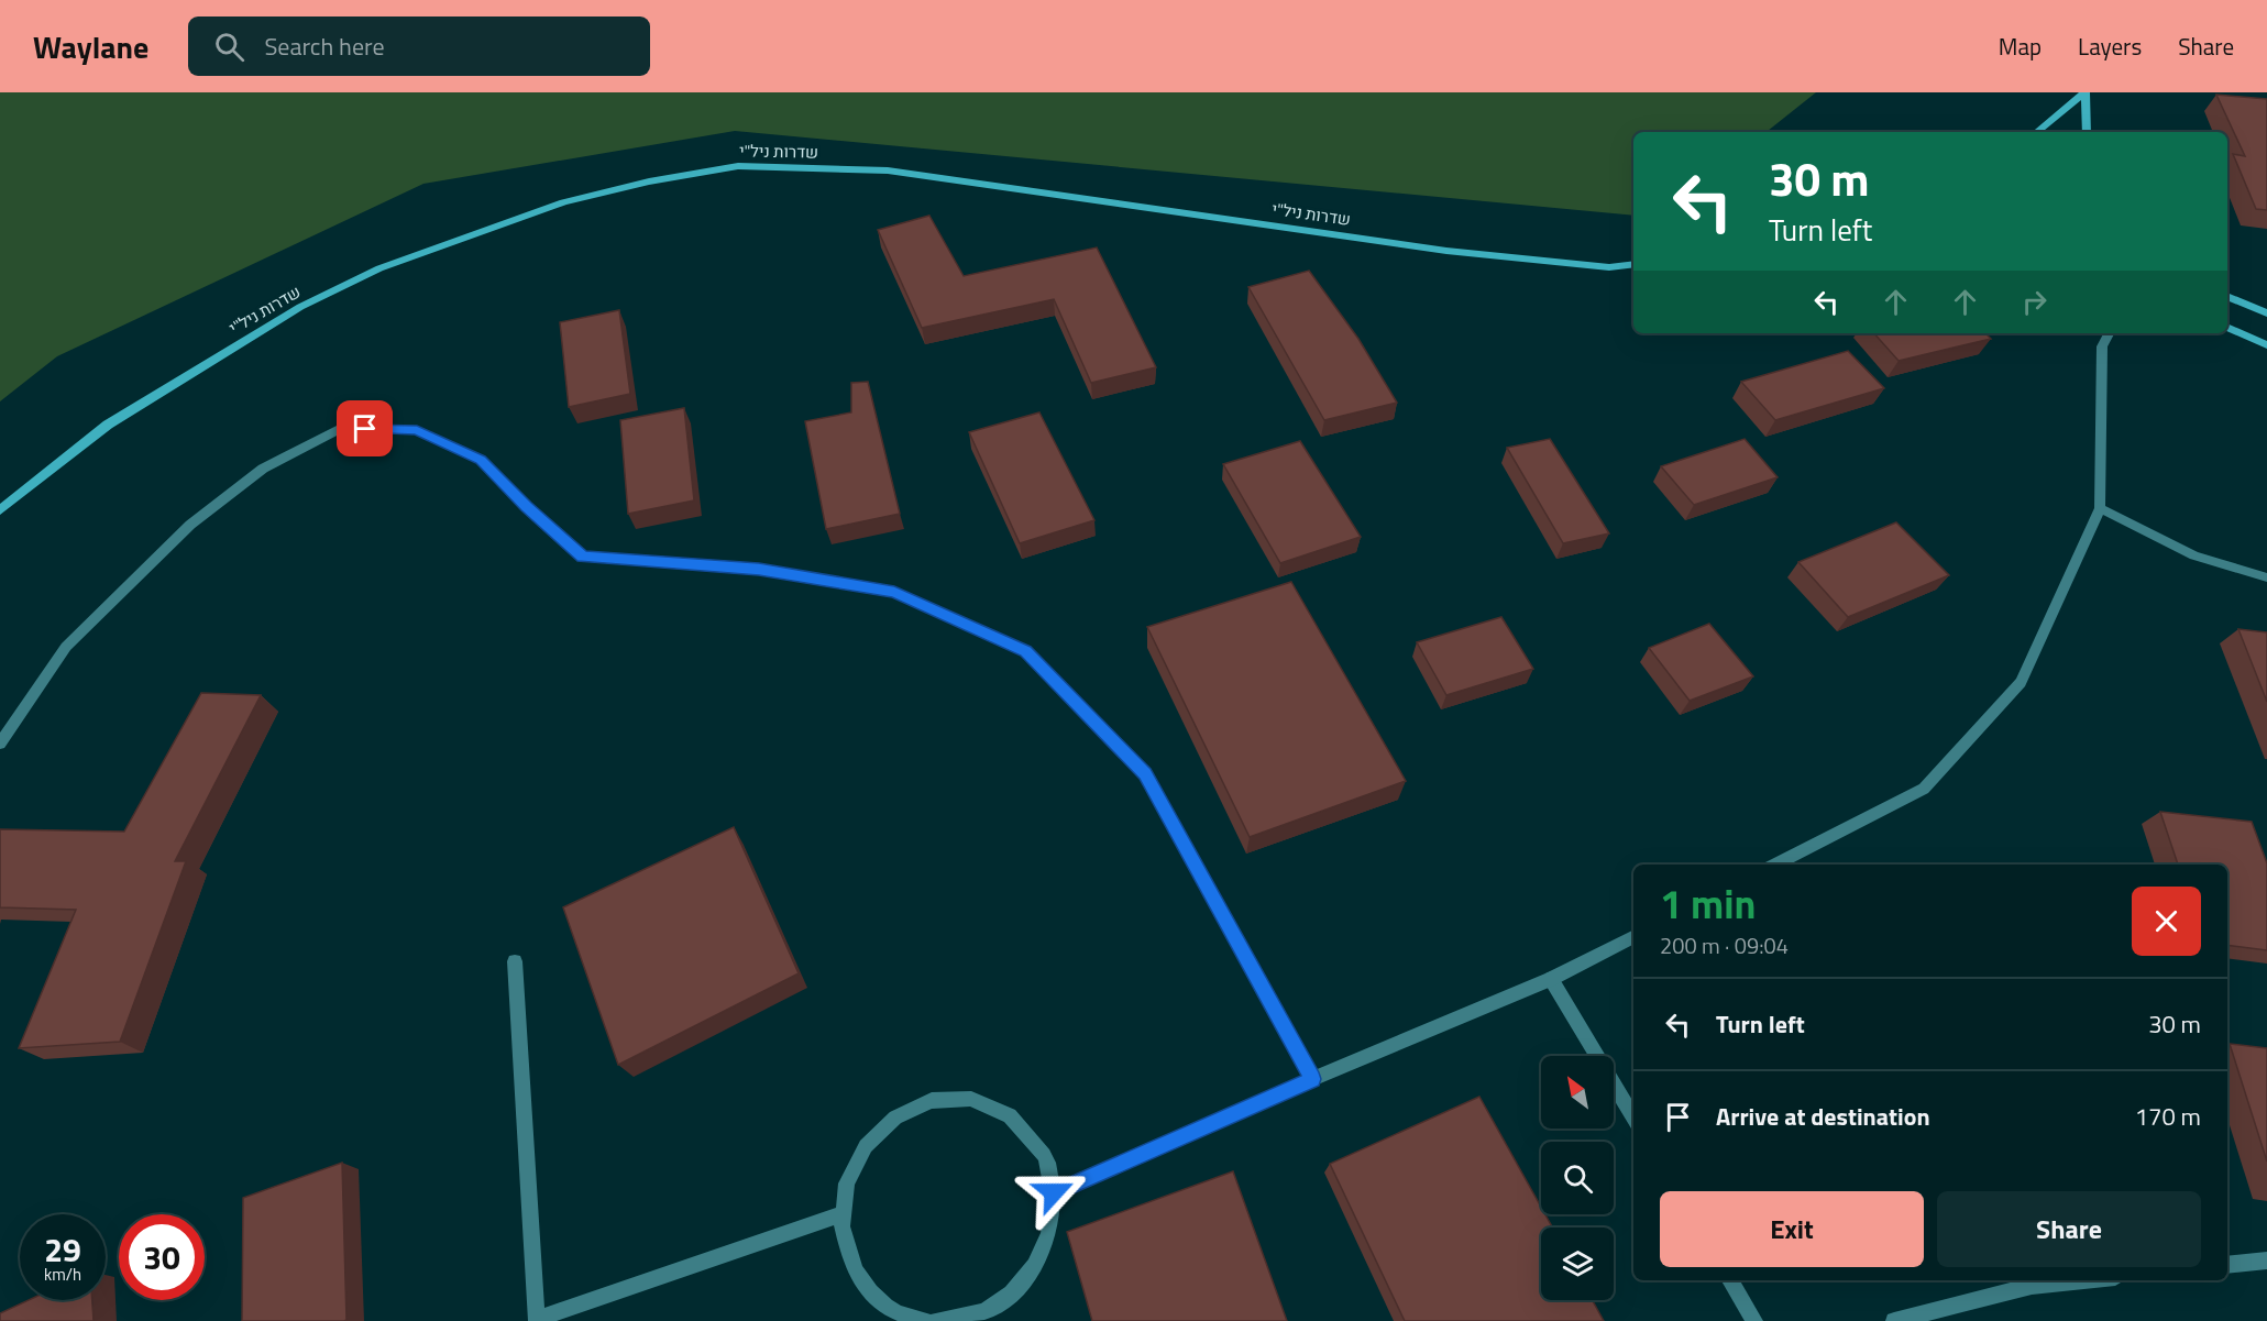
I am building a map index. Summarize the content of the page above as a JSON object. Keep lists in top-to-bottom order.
{
  "streets": {
    "street": ["שדרות ניל\"י"]
  },
  "north": "top left",
  "page": {
    "header": "Waylane",
    "search": "Search here",
    "nav": ["Map", "Layers", "Share"],
    "turn": ["30 m", "Turn left"],
    "heading": ["1 min", "200 m · 09:04"],
    "list": [
      {
        "name": "Turn left",
        "value": "30 m"
      },
      {
        "name": "Arrive at destination",
        "value": "170 m"
      }
    ],
    "buttons": ["Exit", "Share"],
    "speed": "29 km/h",
    "limit": "30"
  }
}
